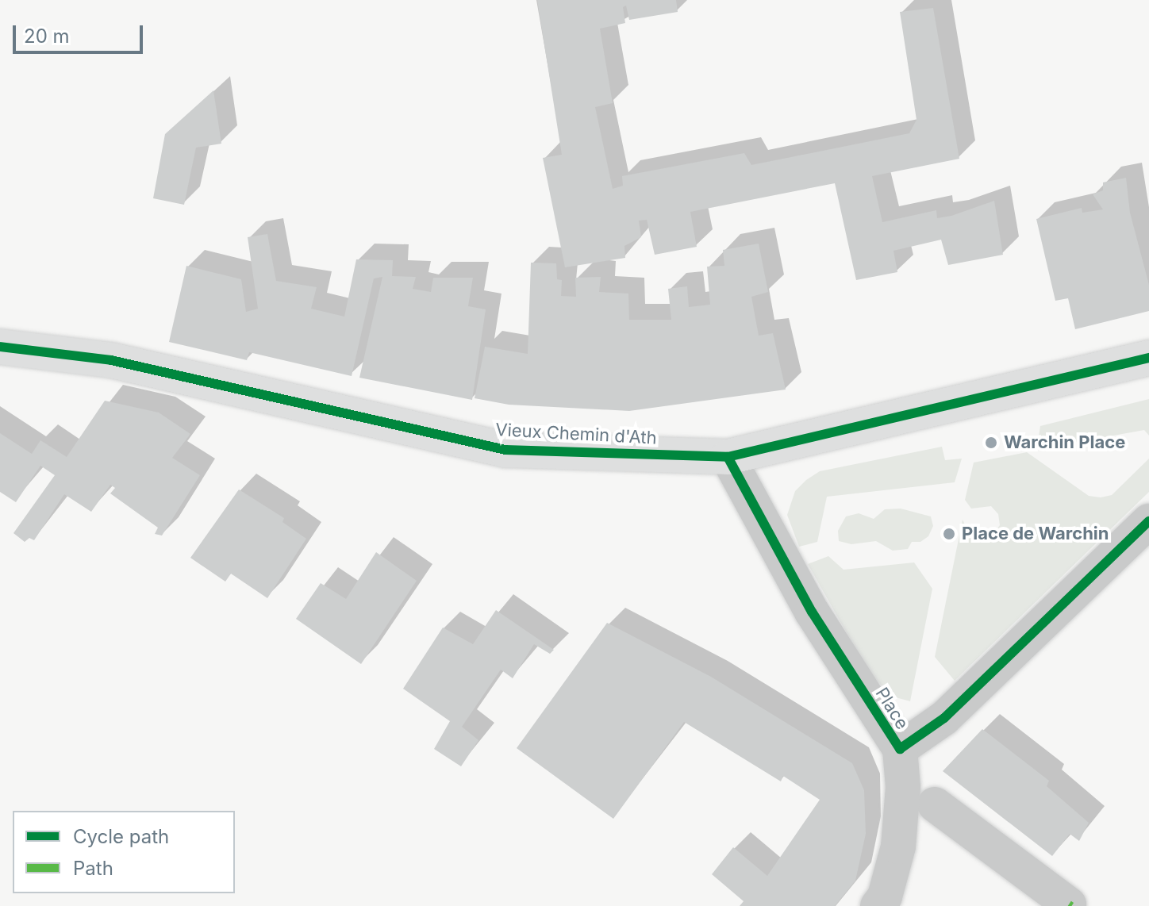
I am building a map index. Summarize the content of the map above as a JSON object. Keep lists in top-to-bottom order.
{
  "streets": {
    "street": ["Vieux Chemin d'Ath", "Place"]
  },
  "crossings": [
    ["Vieux Chemin d'Ath", "Place"]
  ],
  "places": ["Warchin Place", "Place de Warchin"],
  "legend": ["Cycle path", "Path"],
  "scale_bar": "20 m"
}
